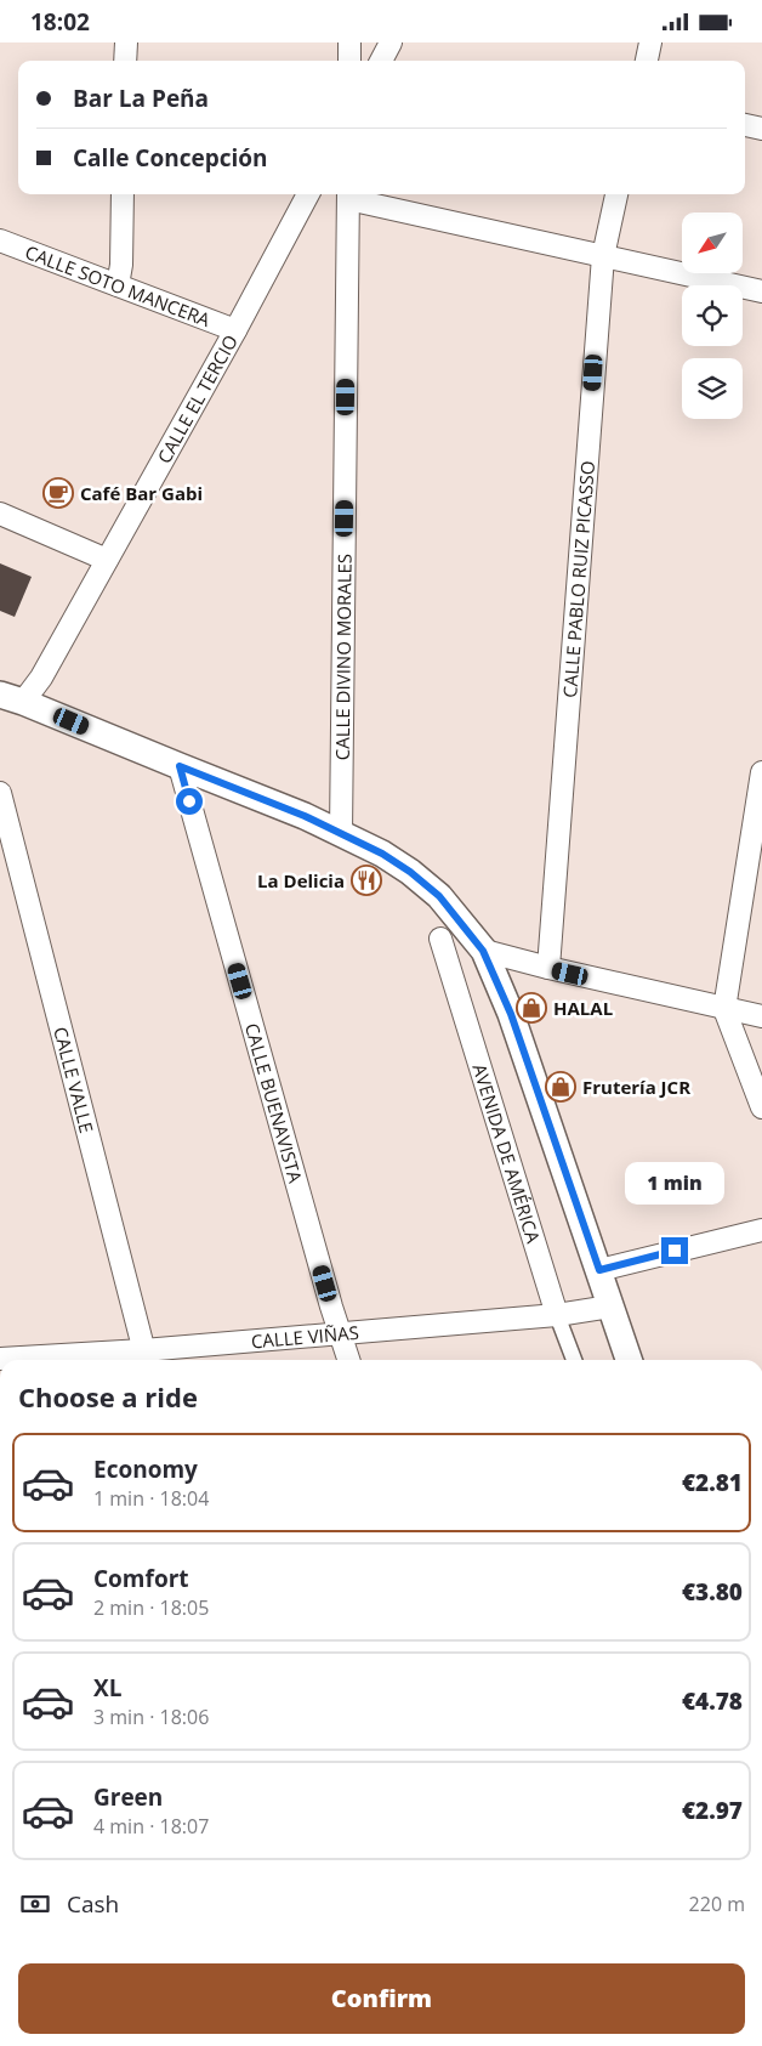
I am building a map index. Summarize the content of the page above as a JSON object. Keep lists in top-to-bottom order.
{
  "streets": {
    "street": [
      "CALLE SOTO MANCERA",
      "CALLE EL TERCIO",
      "CALLE PABLO RUIZ PICASSO",
      "CALLE DIVINO MORALES",
      "CALLE VALLE",
      "CALLE BUENAVISTA",
      "AVENIDA DE AMÉRICA",
      "CALLE VIÑAS"
    ]
  },
  "crossings": [
    ["CALLE SOTO MANCERA", "CALLE EL TERCIO"],
    ["CALLE VALLE", "CALLE VIÑAS"],
    ["CALLE BUENAVISTA", "CALLE VIÑAS"],
    ["AVENIDA DE AMÉRICA", "CALLE VIÑAS"]
  ],
  "places": {
    "cafe": ["Café Bar Gabi"],
    "restaurant": ["La Delicia"],
    "shop": ["HALAL", "Frutería JCR"]
  },
  "north": "bottom left",
  "page": {
    "status": "18:02",
    "banner": ["Bar La Peña", "Calle Concepción"],
    "bubble": "1 min",
    "heading": "Choose a ride",
    "list": [
      {
        "name": "Economy",
        "note": "1 min · 18:04",
        "value": "€2.81"
      },
      {
        "name": "Comfort",
        "note": "2 min · 18:05",
        "value": "€3.80"
      },
      {
        "name": "XL",
        "note": "3 min · 18:06",
        "value": "€4.78"
      },
      {
        "name": "Green",
        "note": "4 min · 18:07",
        "value": "€2.97"
      }
    ],
    "pay": ["Cash", "220 m"],
    "buttons": "Confirm"
  }
}
